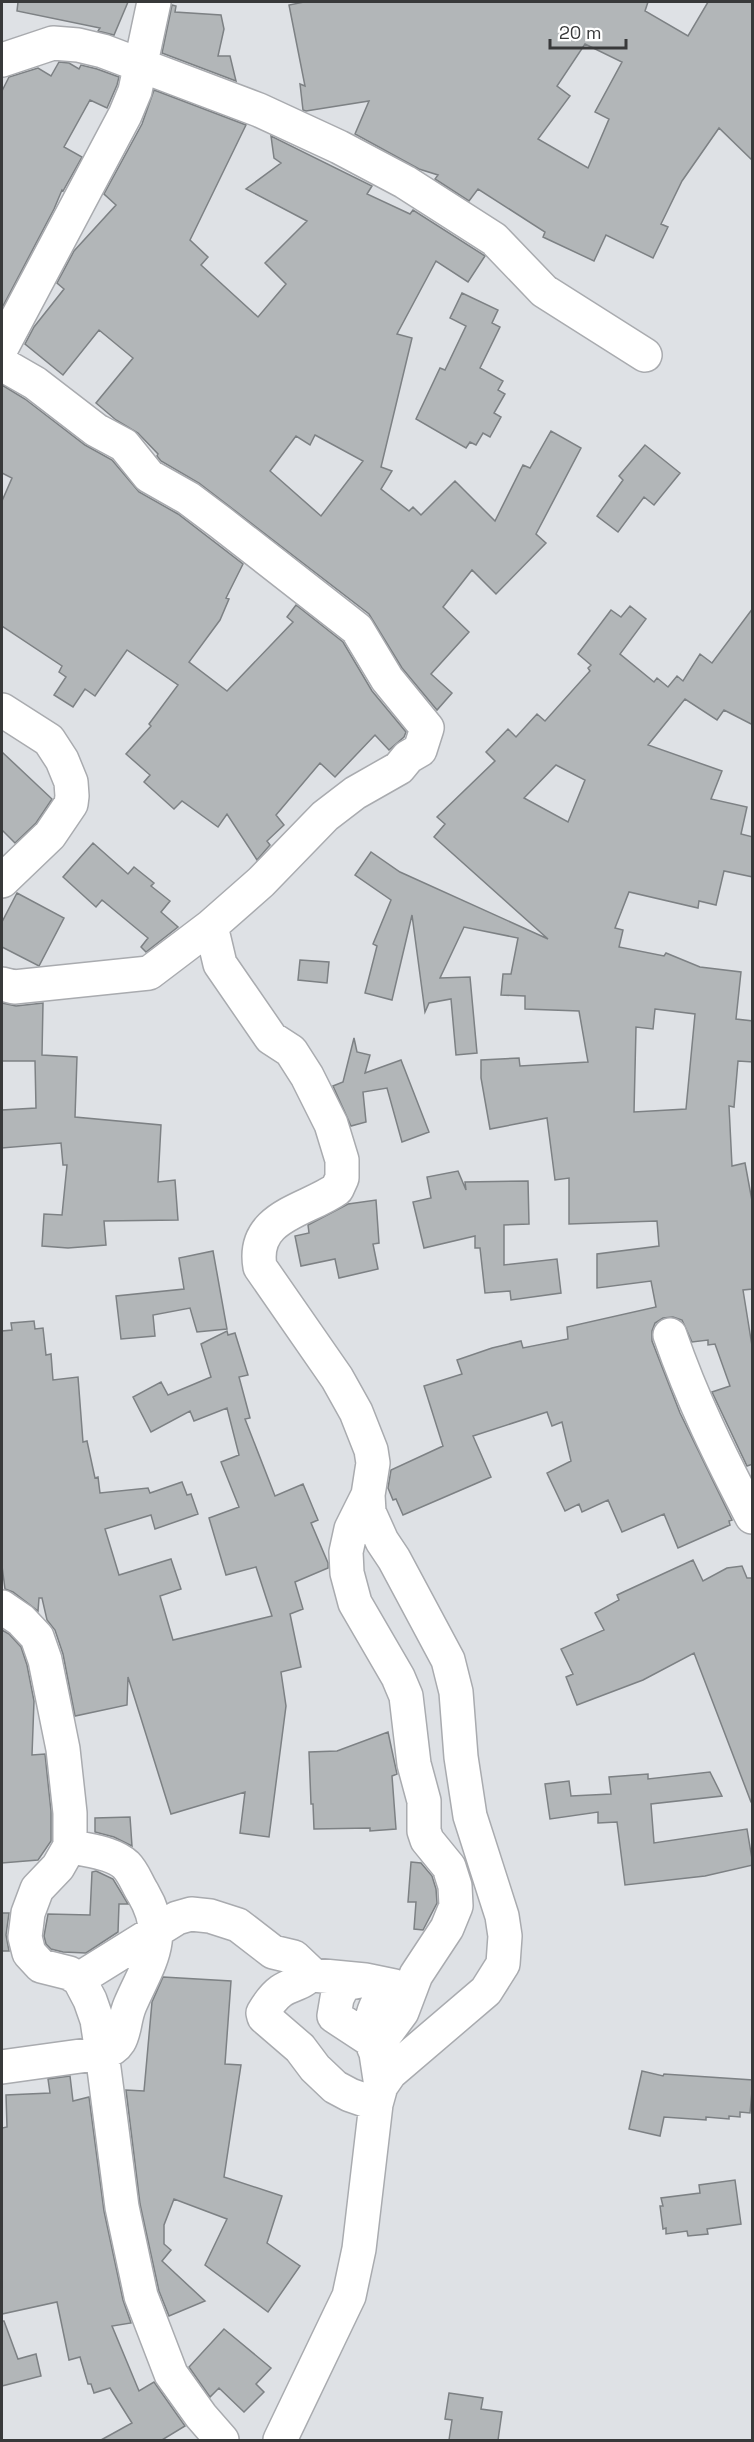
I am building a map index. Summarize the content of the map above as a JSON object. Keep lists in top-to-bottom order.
{
  "scale_bar": "20 m"
}
